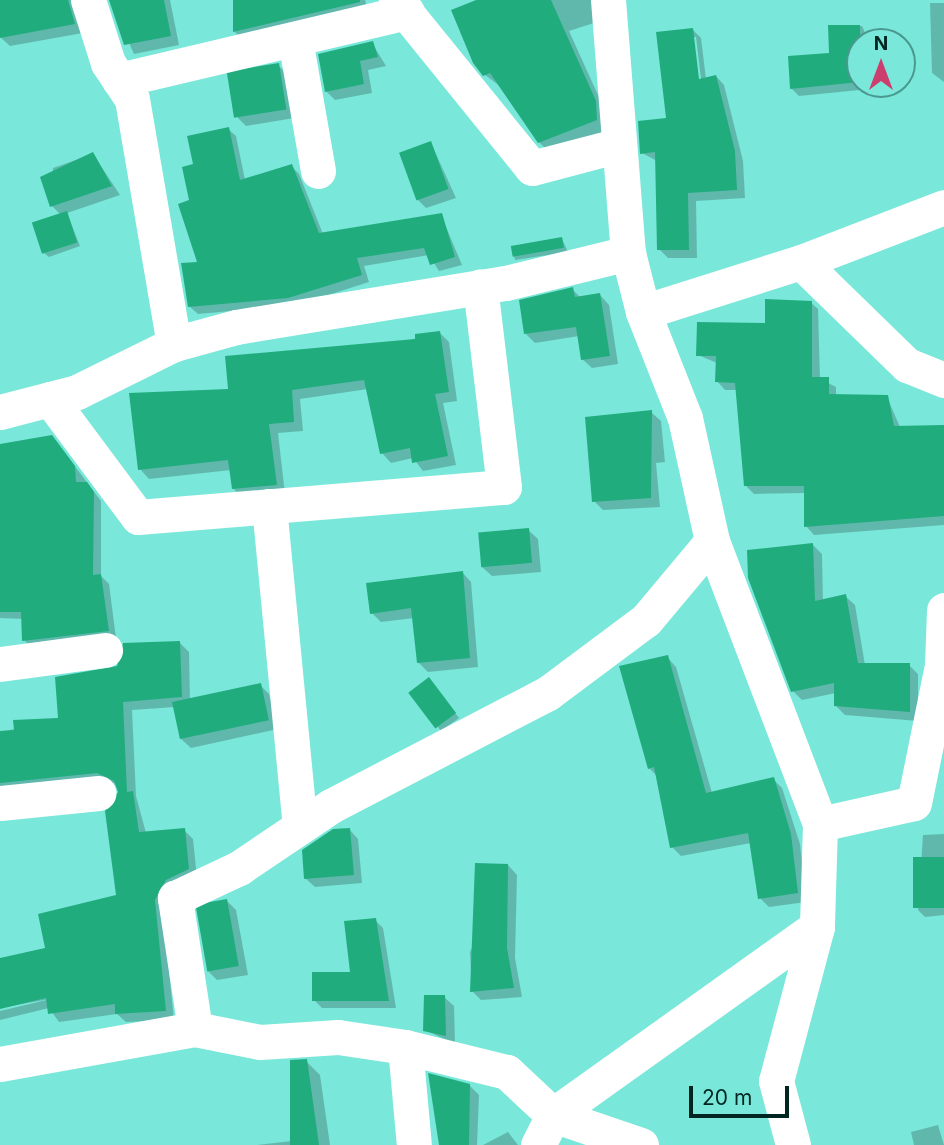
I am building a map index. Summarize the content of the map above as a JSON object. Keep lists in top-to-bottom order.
{
  "scale_bar": "20 m",
  "north": "top"
}
